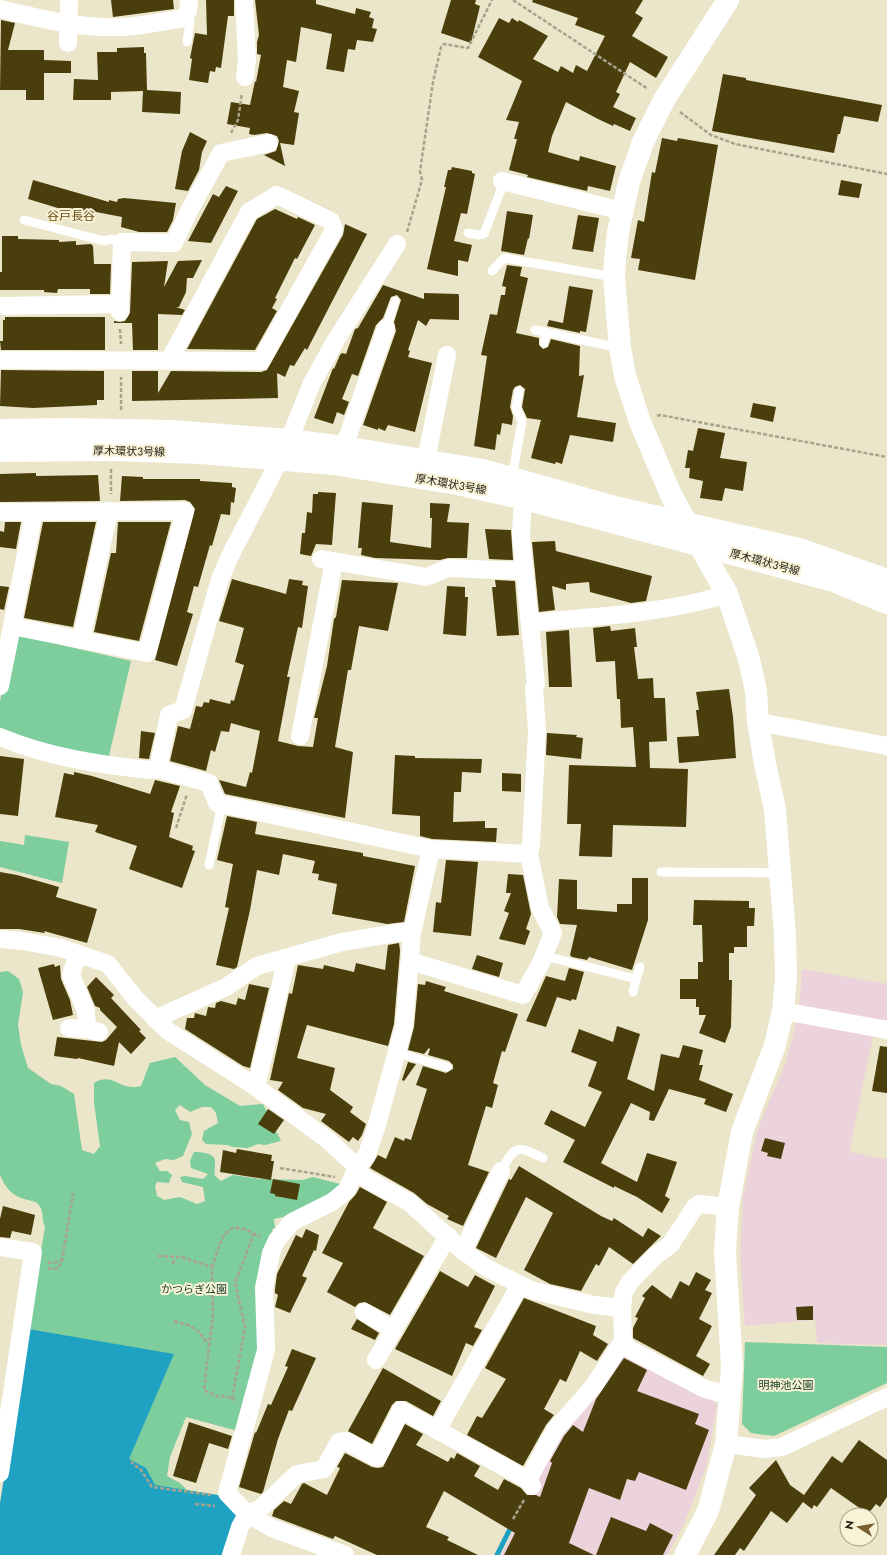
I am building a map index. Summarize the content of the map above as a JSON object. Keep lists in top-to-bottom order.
{
  "streets": {
    "street": ["厚木環状3号線"]
  },
  "districts": ["谷戸長谷"],
  "parks": ["かつらぎ公園", "明神池公園"],
  "north": "left"
}
